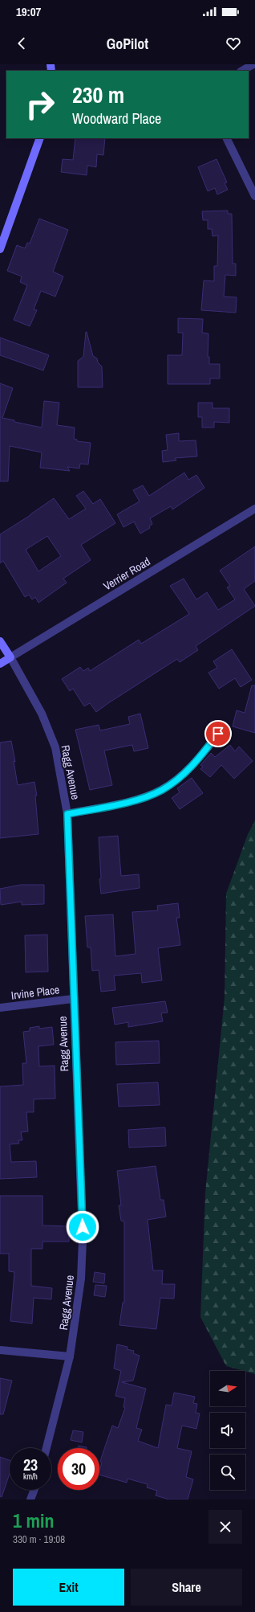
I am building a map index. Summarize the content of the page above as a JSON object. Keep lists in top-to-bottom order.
{
  "streets": {
    "main road": ["Ragg Avenue"],
    "street": ["Verrier Road", "Irvine Place"]
  },
  "crossings": [
    ["Verrier Road", "Ragg Avenue"],
    ["Ragg Avenue", "Irvine Place"]
  ],
  "north": "right",
  "page": {
    "status": "19:07",
    "header": "GoPilot",
    "turn": ["230 m", "Woodward Place"],
    "speed": "23 km/h",
    "limit": "30",
    "heading": ["1 min", "330 m · 19:08"],
    "buttons": ["Exit", "Share"]
  }
}
